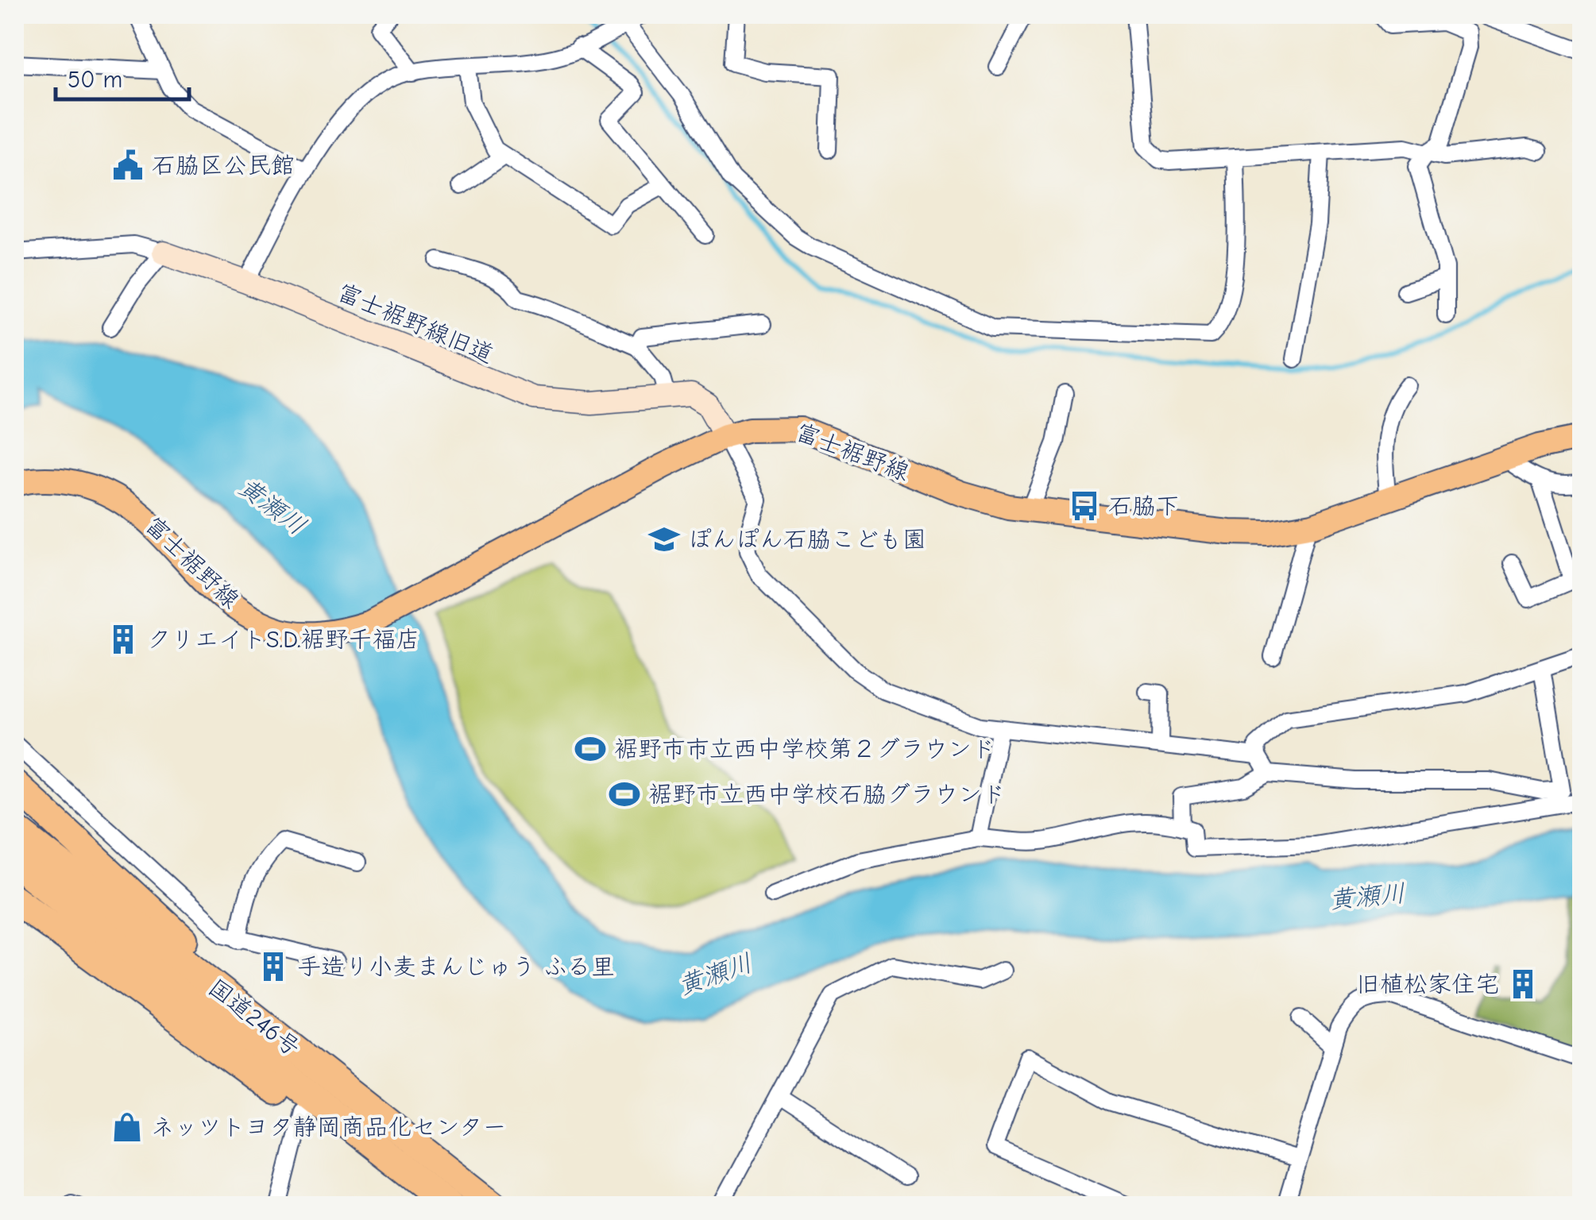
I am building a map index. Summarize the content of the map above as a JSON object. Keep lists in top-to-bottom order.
{
  "streets": {
    "highway": ["国道246号"],
    "main road": ["富士裾野線"],
    "street": ["富士裾野線旧道"]
  },
  "crossings": [
    ["富士裾野線旧道", "富士裾野線"]
  ],
  "water": ["黄瀬川"],
  "places": {
    "public building": ["石脇区公民館"],
    "bus stop": ["石脇下"],
    "school or university": ["ぽんぽん石脇こども園"],
    "building": ["クリエイトS.D.裾野千福店", "手造り小麦まんじゅう ふる里", "旧植松家住宅"],
    "sports": ["裾野市市立西中学校第２グラウンド", "裾野市立西中学校石脇グラウンド"],
    "shop": ["ネッツトヨタ静岡商品化センター"]
  },
  "scale_bar": "50 m"
}
